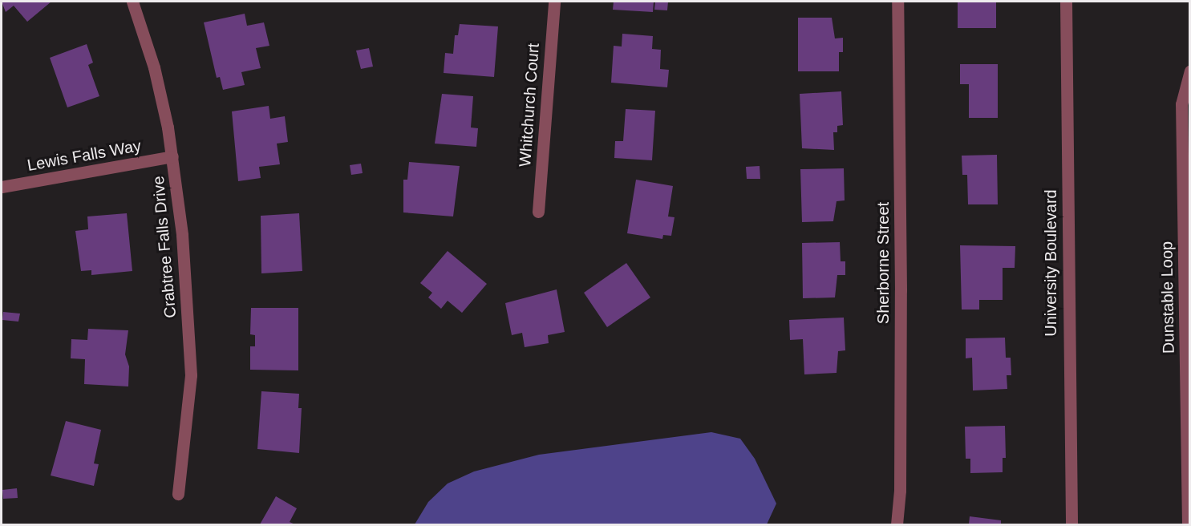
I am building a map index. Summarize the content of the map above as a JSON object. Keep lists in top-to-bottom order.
{
  "streets": {
    "street": [
      "Whitchurch Court",
      "Lewis Falls Way",
      "Crabtree Falls Drive",
      "Sherborne Street",
      "University Boulevard",
      "Dunstable Loop"
    ]
  },
  "crossings": [
    ["Lewis Falls Way", "Crabtree Falls Drive"]
  ]
}
